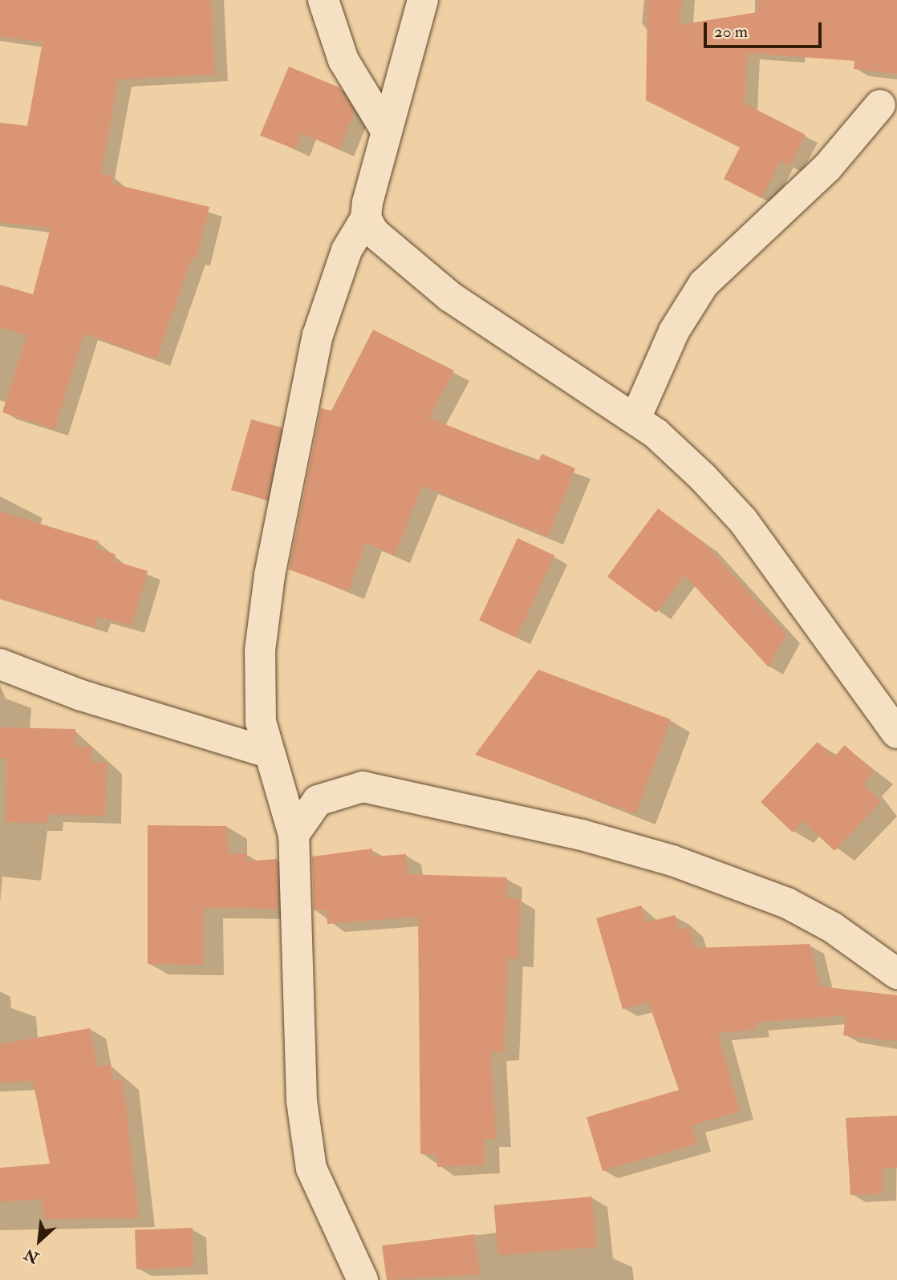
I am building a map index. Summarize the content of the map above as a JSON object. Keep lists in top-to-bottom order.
{
  "scale_bar": "20 m",
  "north": "bottom left"
}
